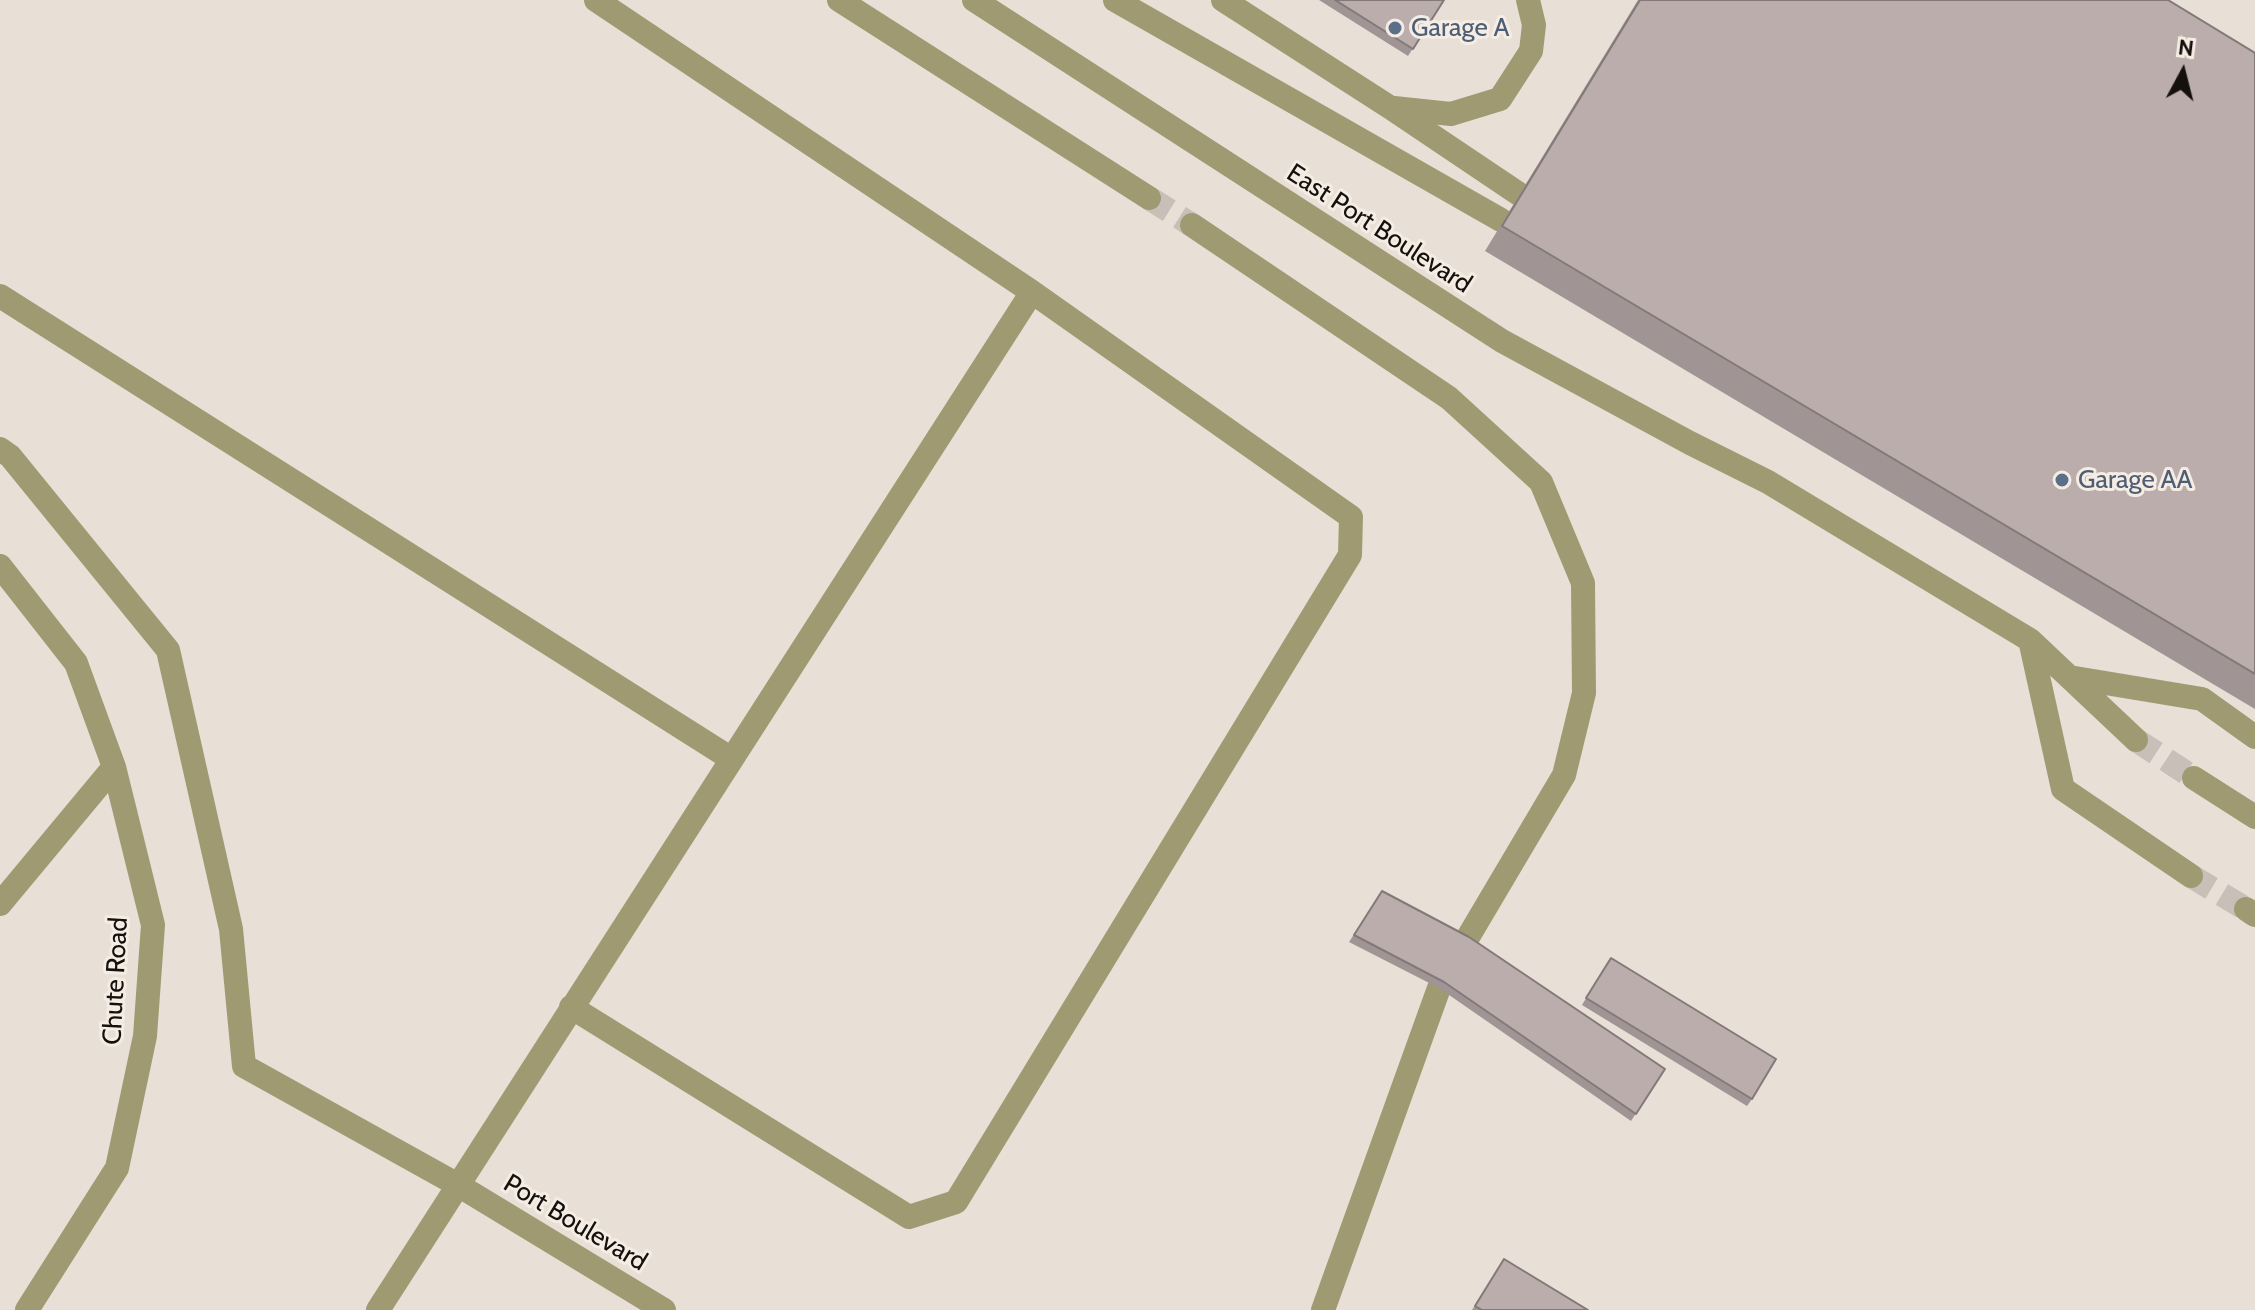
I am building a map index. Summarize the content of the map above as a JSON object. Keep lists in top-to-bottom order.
{
  "streets": {
    "street": ["East Port Boulevard", "Chute Road", "Port Boulevard"]
  },
  "places": ["Garage A", "Garage AA"],
  "north": "top"
}
